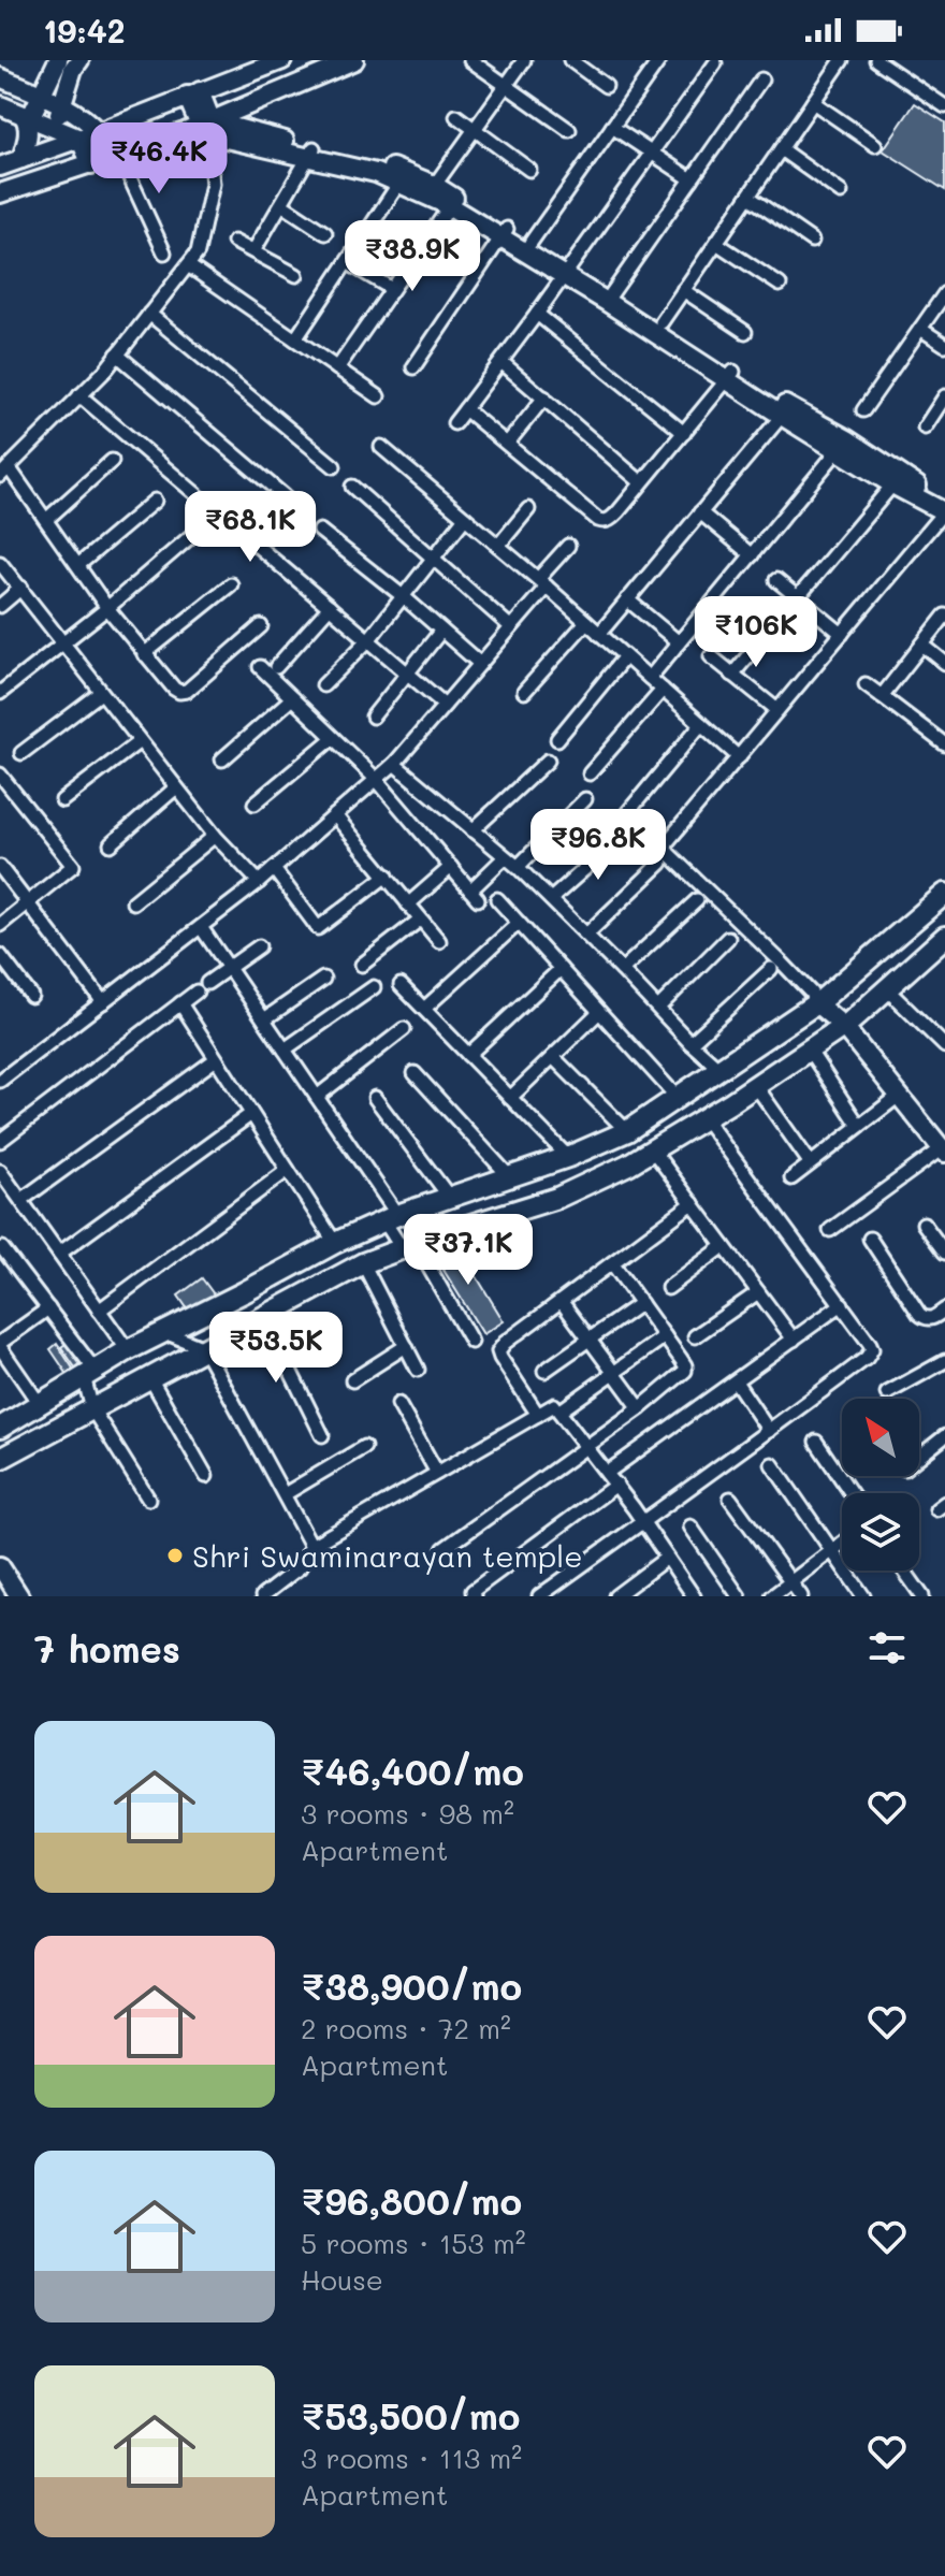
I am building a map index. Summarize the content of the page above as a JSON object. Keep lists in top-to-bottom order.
{
  "places": ["Shri Swaminarayan temple"],
  "north": "top left",
  "page": {
    "status": "19:42",
    "price": [
      "₹46.4K",
      "₹38.9K",
      "₹68.1K",
      "₹106K",
      "₹96.8K",
      "₹37.1K",
      "₹53.5K"
    ],
    "heading": "7 homes",
    "list": [
      {
        "name": "₹46,400/mo",
        "note": "3 rooms · 98 m² · Apartment"
      },
      {
        "name": "₹38,900/mo",
        "note": "2 rooms · 72 m² · Apartment"
      },
      {
        "name": "₹96,800/mo",
        "note": "5 rooms · 153 m² · House"
      },
      {
        "name": "₹53,500/mo",
        "note": "3 rooms · 113 m² · Apartment"
      }
    ]
  }
}
